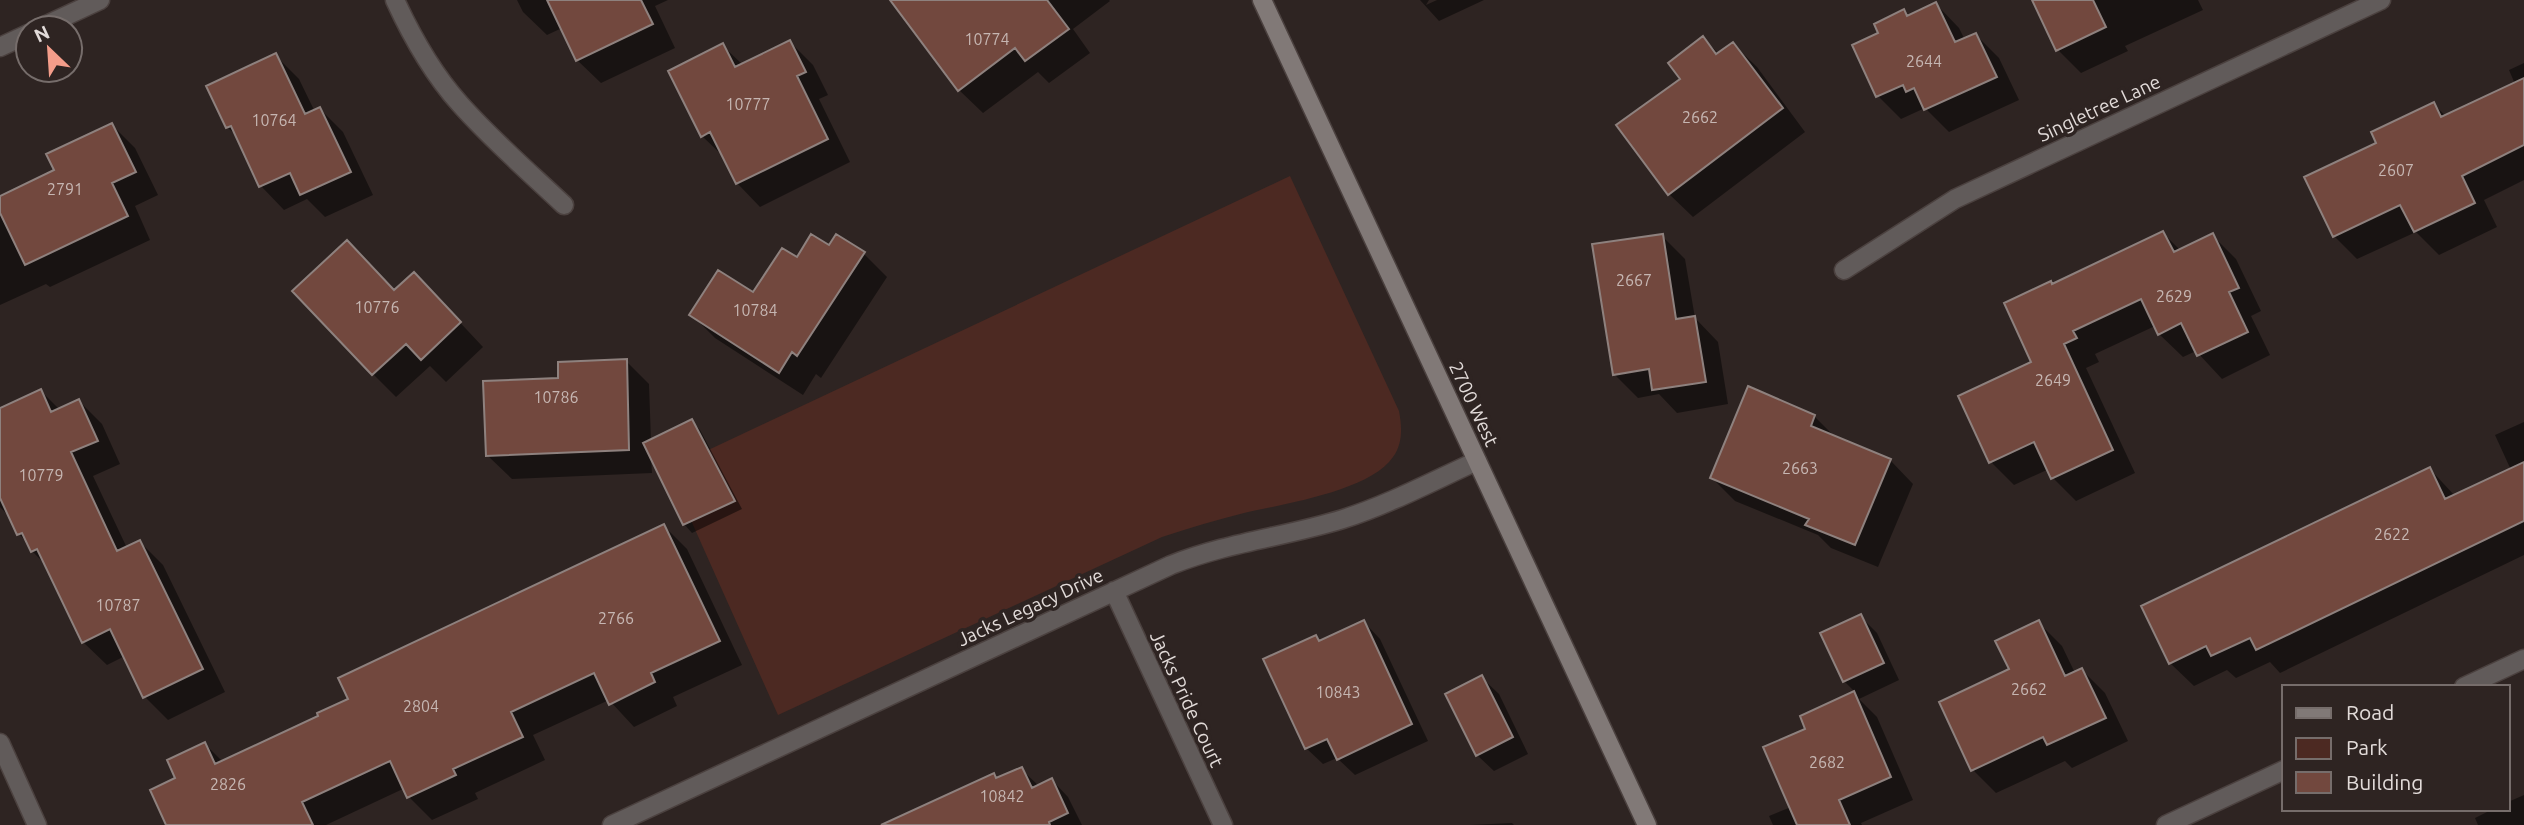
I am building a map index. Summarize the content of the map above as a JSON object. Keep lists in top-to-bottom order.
{
  "streets": {
    "main road": ["2700 West"],
    "street": ["Singletree Lane", "Jacks Legacy Drive", "Jacks Pride Court"]
  },
  "crossings": [
    ["2700 West", "Jacks Legacy Drive"],
    ["Jacks Legacy Drive", "Jacks Pride Court"]
  ],
  "house_numbers": [
    "10774",
    "2644",
    "10777",
    "2662",
    "10764",
    "2607",
    "2791",
    "2667",
    "2629",
    "10776",
    "10784",
    "2649",
    "10786",
    "2663",
    "10779",
    "2622",
    "10787",
    "2766",
    "2662",
    "10843",
    "2804",
    "2682",
    "2826",
    "10842"
  ],
  "legend": ["Road", "Park", "Building"],
  "north": "top left"
}
